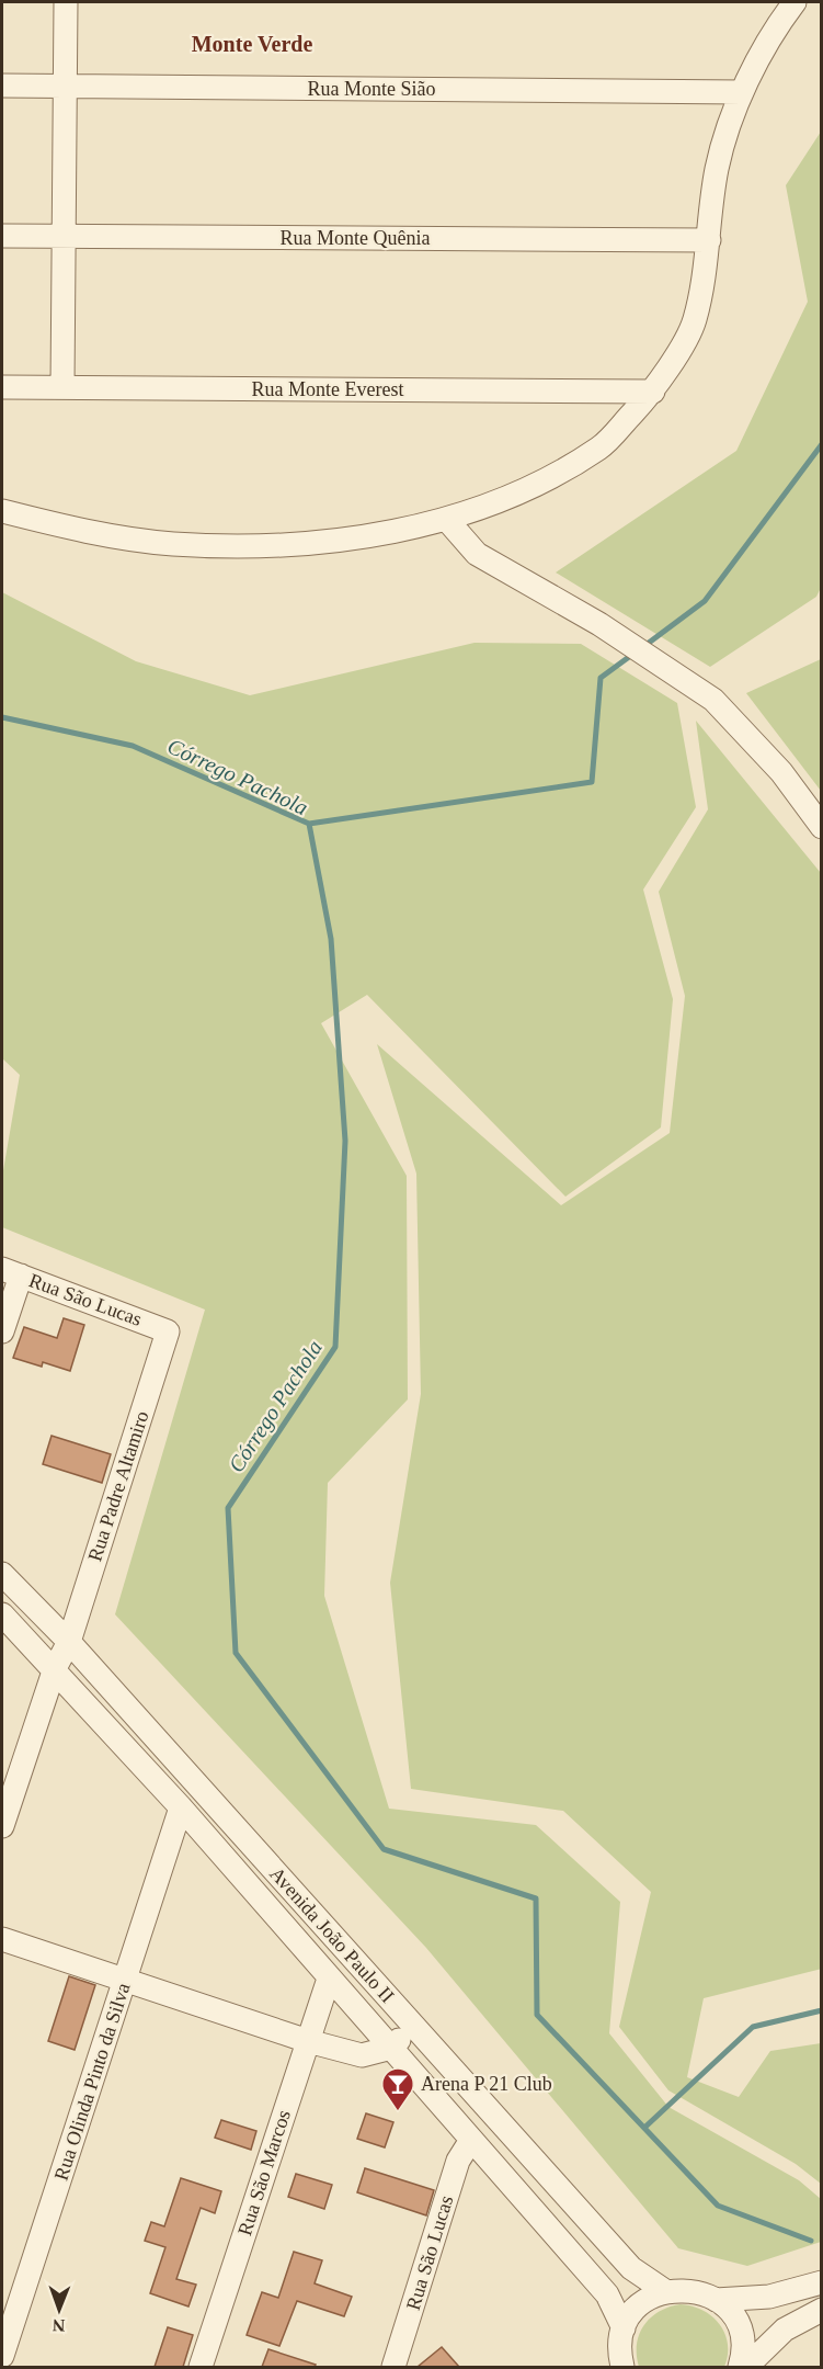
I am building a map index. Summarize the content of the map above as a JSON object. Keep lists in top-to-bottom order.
{
  "streets": {
    "street": [
      "Rua Monte Sião",
      "Rua Monte Quênia",
      "Rua Monte Everest",
      "Rua São Lucas",
      "Rua Padre Altamiro",
      "Avenida João Paulo II",
      "Rua Olinda Pinto da Silva",
      "Rua São Marcos"
    ]
  },
  "crossings": [
    ["Rua São Lucas", "Rua Padre Altamiro"],
    ["Rua São Lucas", "Avenida João Paulo II"],
    ["Rua Padre Altamiro", "Avenida João Paulo II"],
    ["Avenida João Paulo II", "Rua Olinda Pinto da Silva"],
    ["Avenida João Paulo II", "Rua São Marcos"]
  ],
  "districts": ["Monte Verde"],
  "water": ["Córrego Pachola"],
  "places": {
    "bar": ["Arena P 21 Club"]
  },
  "north": "bottom"
}
